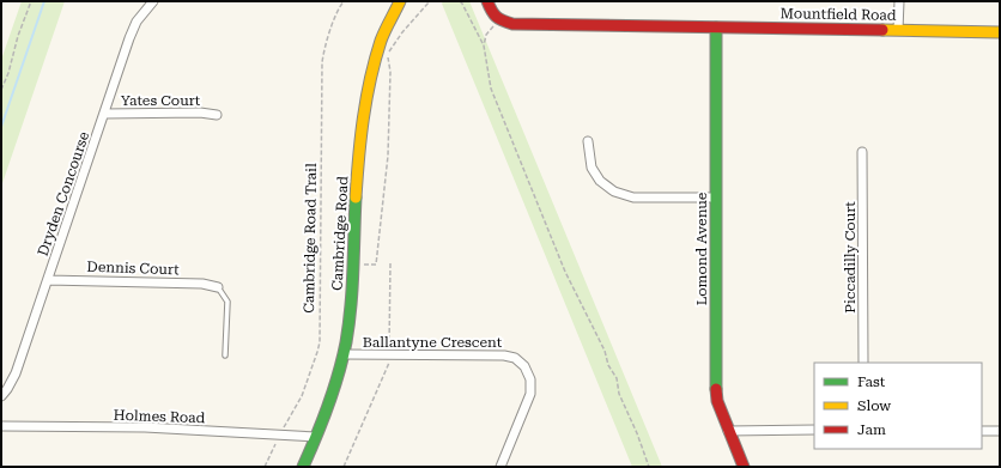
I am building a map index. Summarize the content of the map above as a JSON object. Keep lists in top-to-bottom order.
{
  "streets": {
    "street": [
      "Mountfield Road",
      "Yates Court",
      "Dryden Concourse",
      "Cambridge Road",
      "Lomond Avenue",
      "Piccadilly Court",
      "Dennis Court",
      "Ballantyne Crescent",
      "Holmes Road"
    ],
    "path": ["Cambridge Road Trail"]
  },
  "crossings": [
    ["Mountfield Road", "Lomond Avenue"],
    ["Yates Court", "Dryden Concourse"],
    ["Dryden Concourse", "Dennis Court"],
    ["Cambridge Road", "Ballantyne Crescent"],
    ["Cambridge Road", "Holmes Road"],
    ["Cambridge Road Trail", "Holmes Road"]
  ],
  "legend": ["Fast", "Slow", "Jam"]
}
